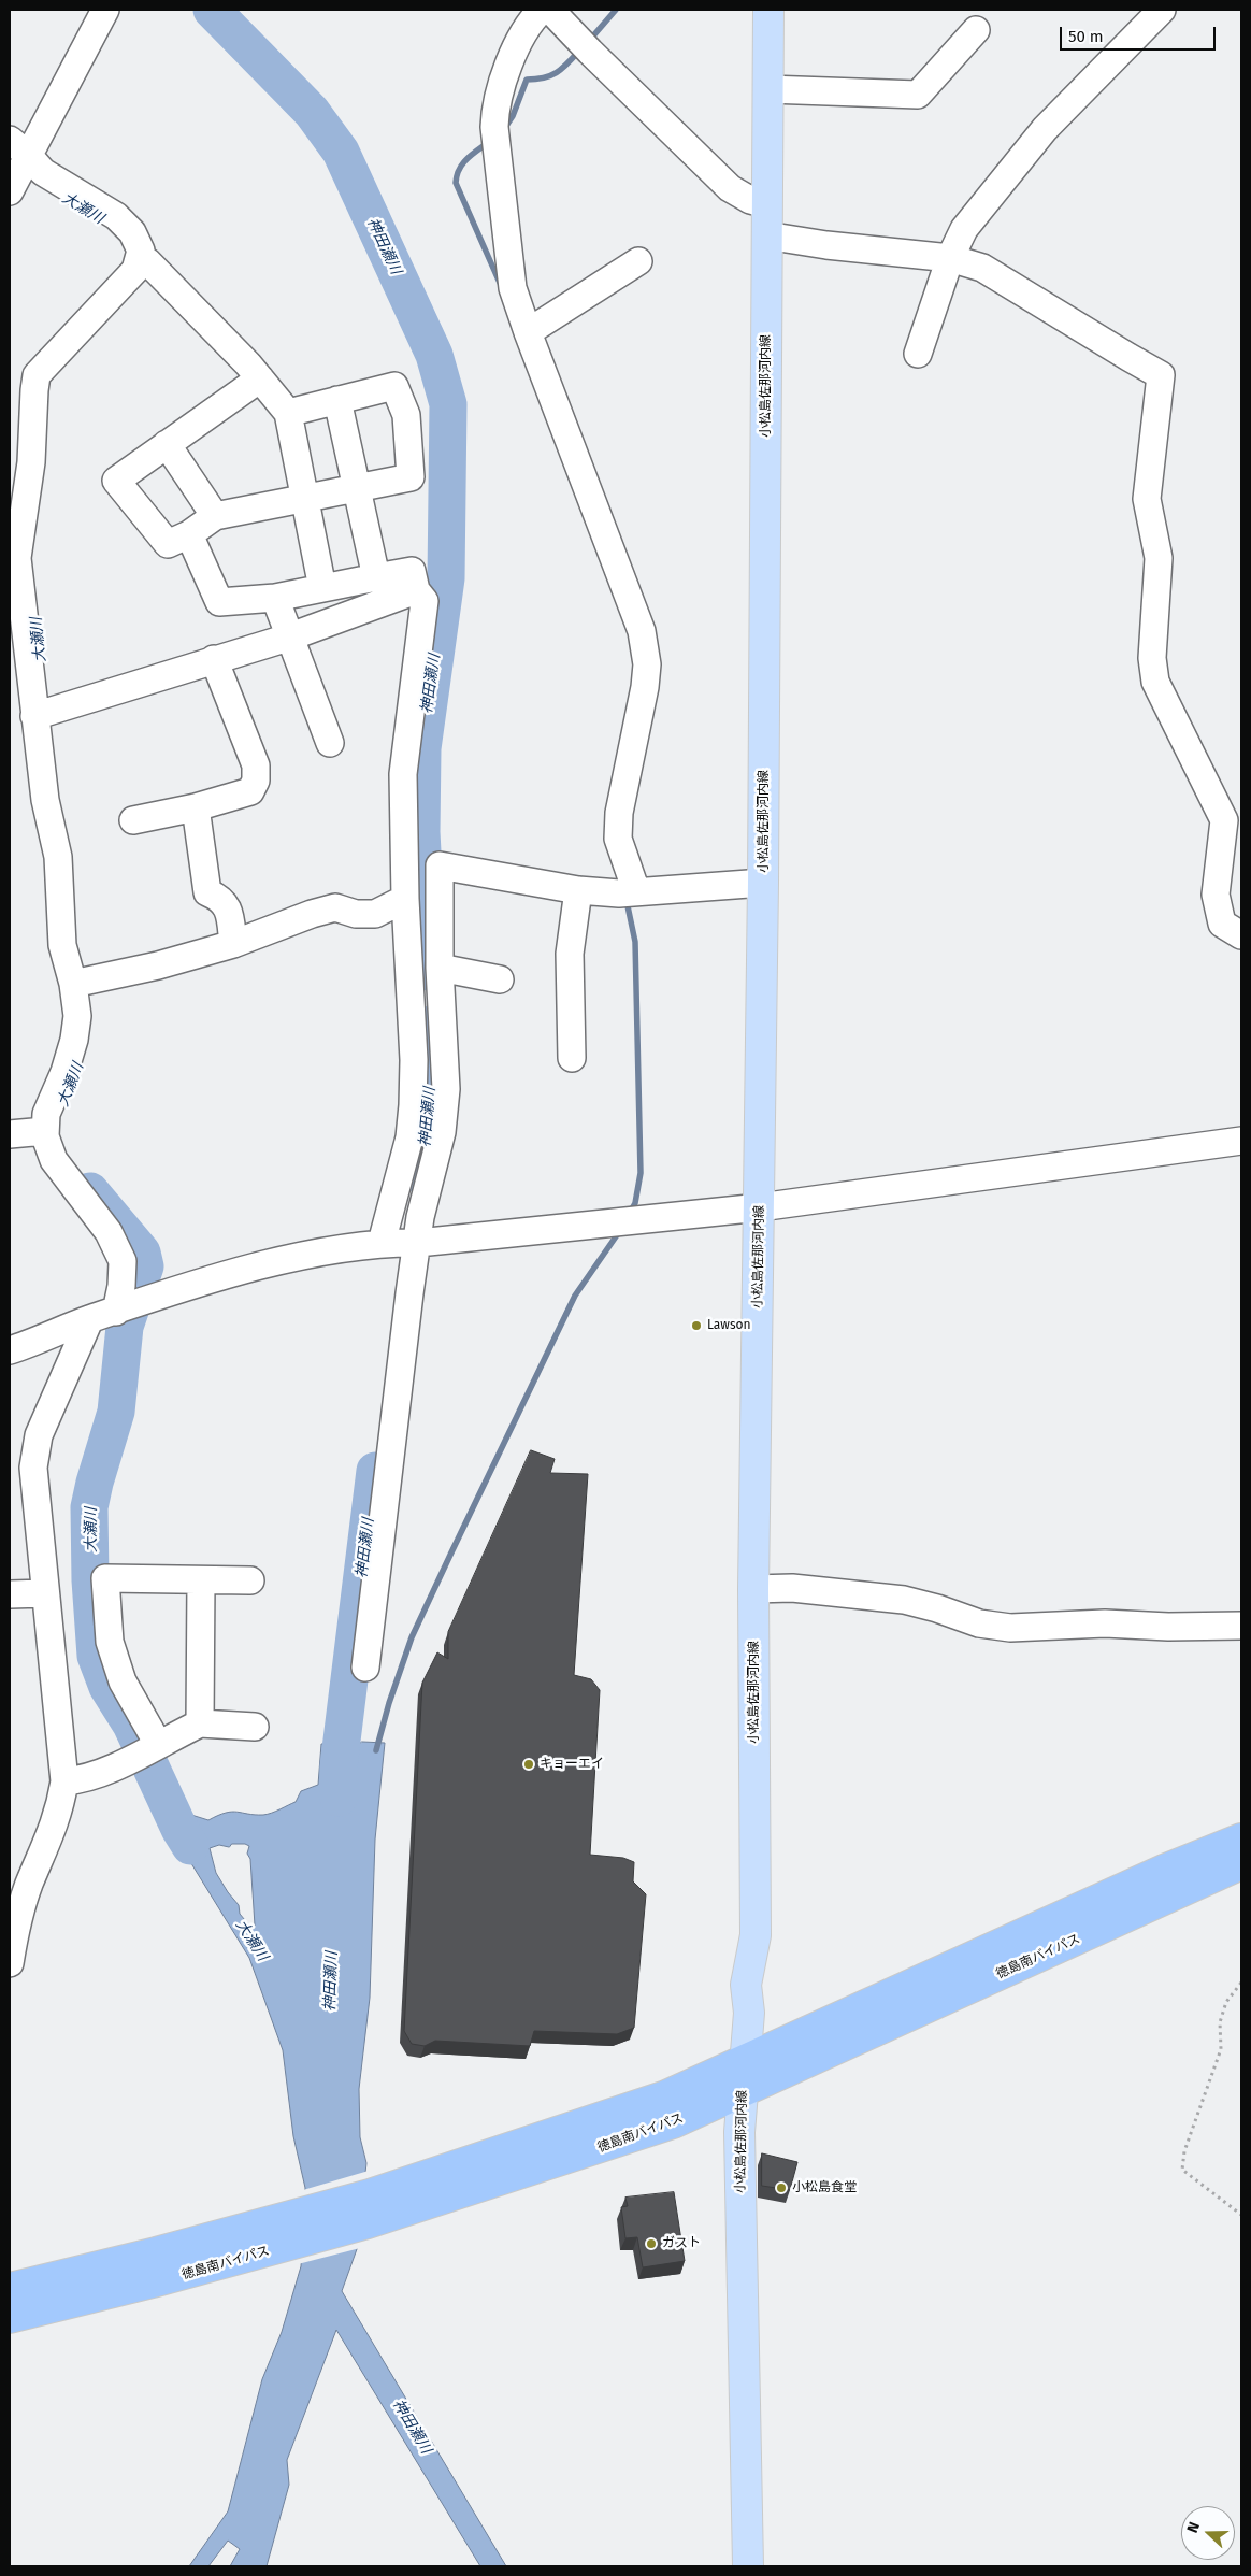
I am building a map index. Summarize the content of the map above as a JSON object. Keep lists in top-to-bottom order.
{
  "streets": {
    "highway": ["徳島南バイパス"],
    "main road": ["小松島佐那河内線"]
  },
  "crossings": [
    ["小松島佐那河内線", "徳島南バイパス"]
  ],
  "water": ["大瀬川", "神田瀬川"],
  "places": [
    "Lawson",
    "キョーエイ",
    "小松島食堂",
    "ガスト"
  ],
  "scale_bar": "50 m",
  "north": "left"
}
